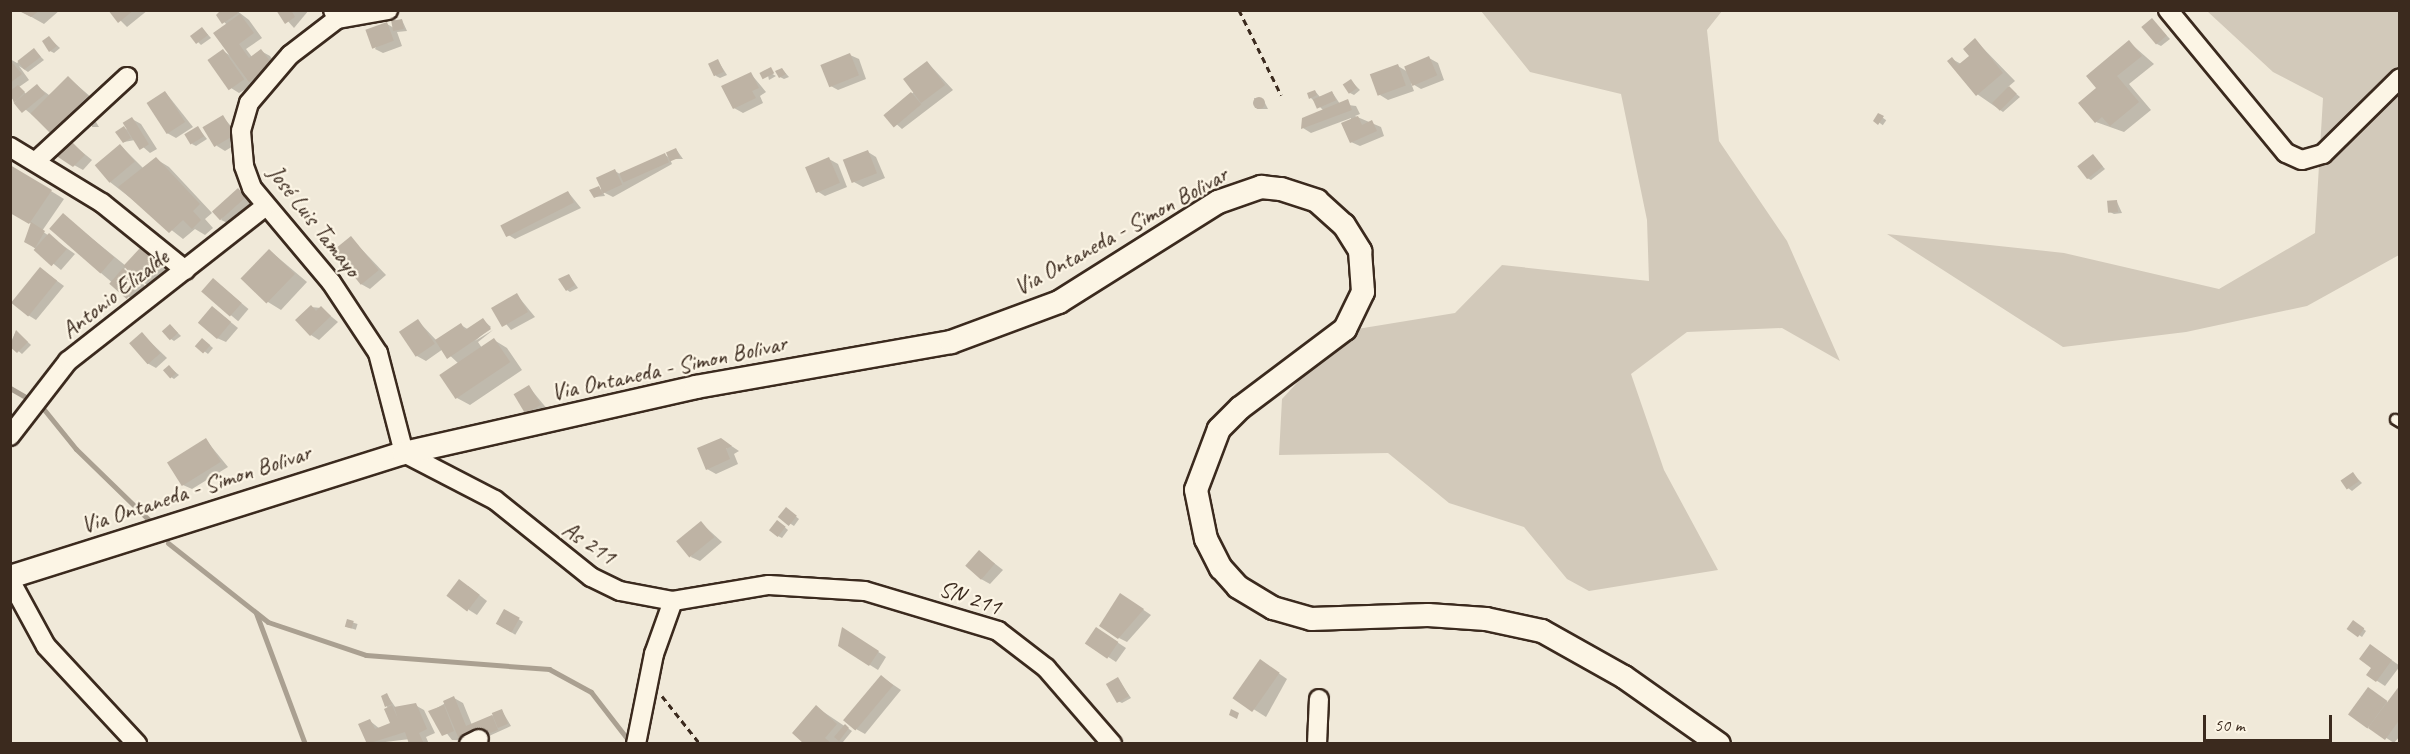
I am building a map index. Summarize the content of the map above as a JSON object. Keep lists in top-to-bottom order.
{
  "streets": {
    "street": [
      "José Luis Tamayo",
      "Via Ontaneda - Simon Bolivar",
      "Antonio Elizalde",
      "As 211",
      "SN 211"
    ]
  },
  "crossings": [
    ["José Luis Tamayo", "Via Ontaneda - Simon Bolivar"],
    ["José Luis Tamayo", "Antonio Elizalde"],
    ["José Luis Tamayo", "As 211"],
    ["Via Ontaneda - Simon Bolivar", "As 211"],
    ["As 211", "SN 211"]
  ],
  "scale_bar": "50 m"
}
